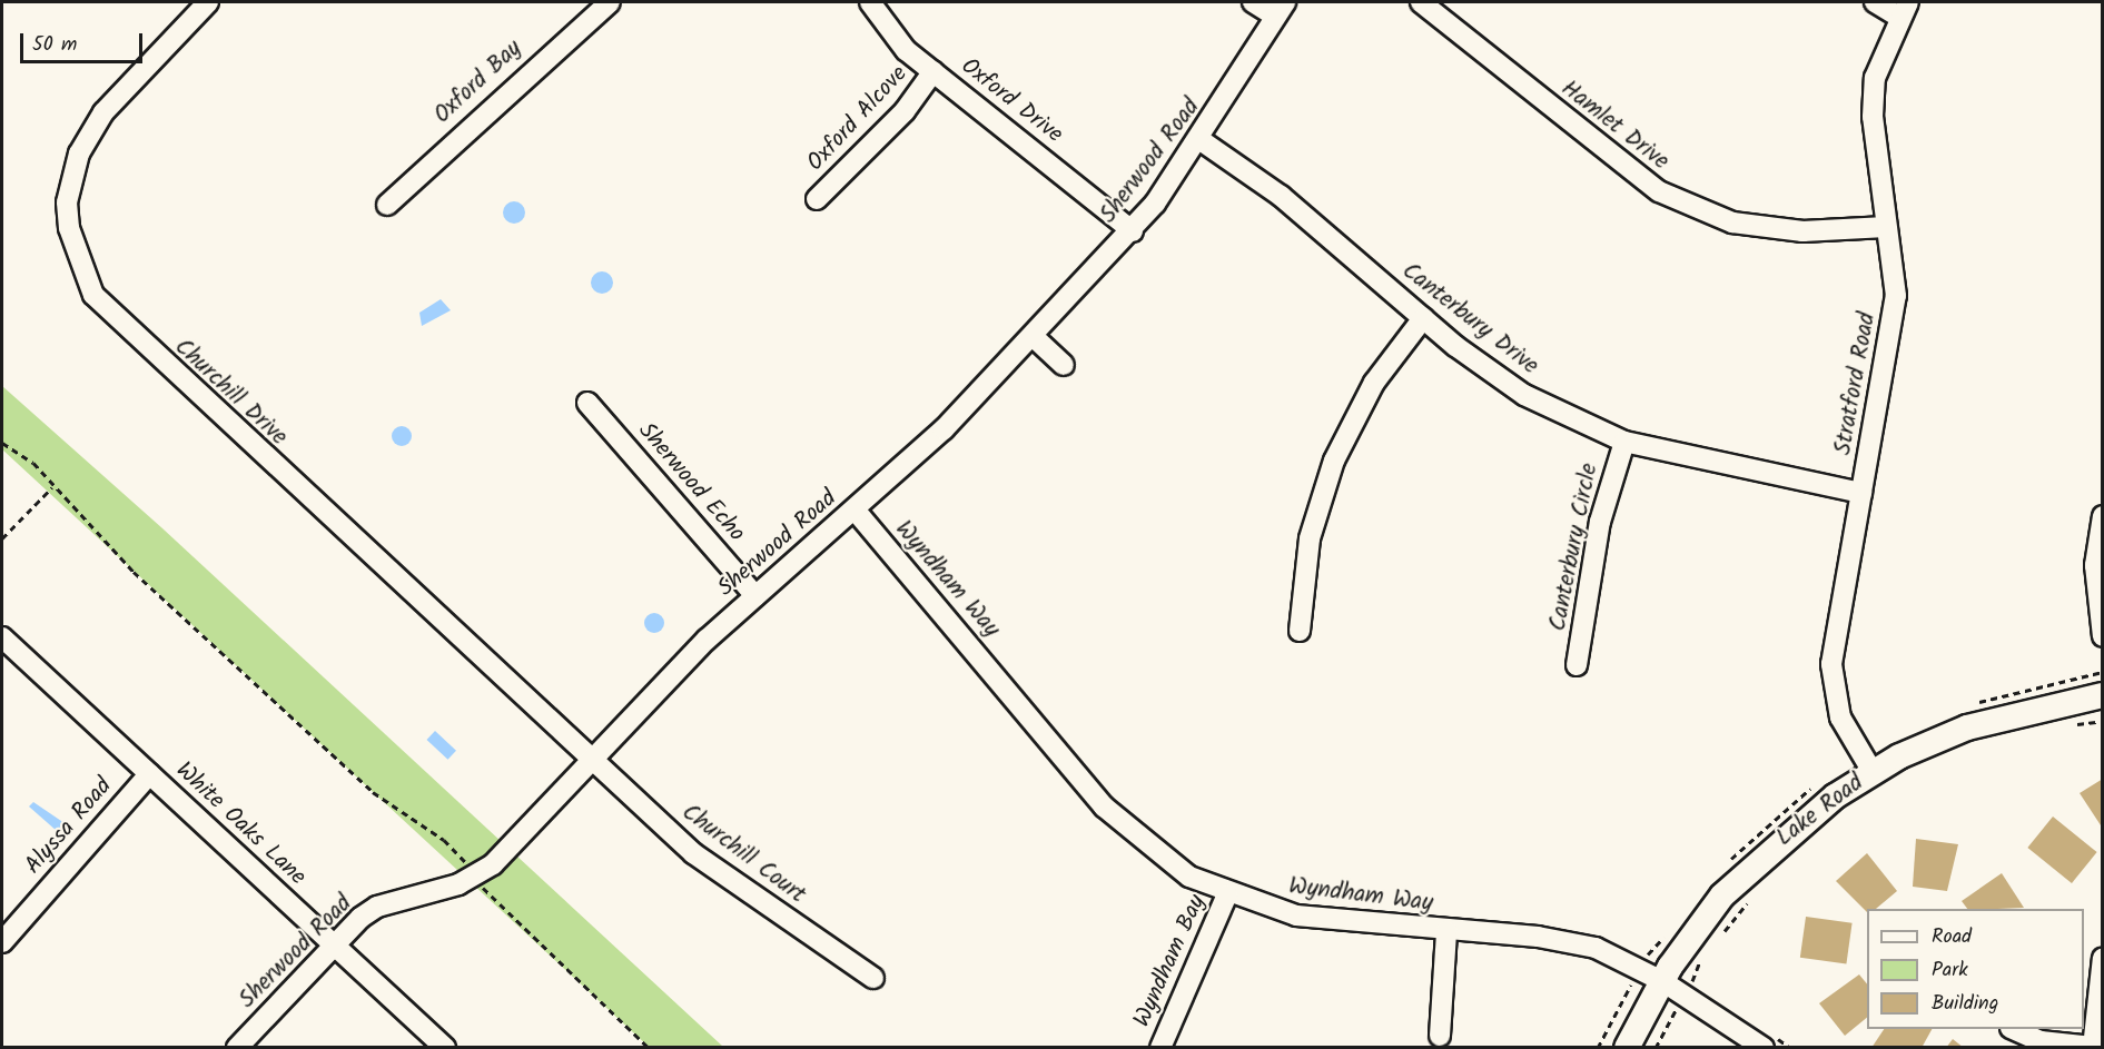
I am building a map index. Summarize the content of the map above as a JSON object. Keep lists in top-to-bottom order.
{
  "streets": {
    "street": [
      "Oxford Bay",
      "Oxford Drive",
      "Oxford Alcove",
      "Hamlet Drive",
      "Sherwood Road",
      "Canterbury Drive",
      "Stratford Road",
      "Churchill Drive",
      "Sherwood Echo",
      "Canterbury Circle",
      "Wyndham Way",
      "Lake Road",
      "White Oaks Lane",
      "Alyssa Road",
      "Churchill Court",
      "Wyndham Bay"
    ]
  },
  "crossings": [
    ["Oxford Drive", "Oxford Alcove"],
    ["Oxford Drive", "Sherwood Road"],
    ["Hamlet Drive", "Stratford Road"],
    ["Sherwood Road", "Canterbury Drive"],
    ["Sherwood Road", "Churchill Drive"],
    ["Sherwood Road", "Sherwood Echo"],
    ["Sherwood Road", "Wyndham Way"],
    ["Sherwood Road", "White Oaks Lane"],
    ["Sherwood Road", "Churchill Court"],
    ["Canterbury Drive", "Stratford Road"],
    ["Canterbury Drive", "Canterbury Circle"],
    ["Stratford Road", "Lake Road"],
    ["Churchill Drive", "Churchill Court"],
    ["Wyndham Way", "Lake Road"],
    ["Wyndham Way", "Wyndham Bay"],
    ["White Oaks Lane", "Alyssa Road"]
  ],
  "legend": ["Road", "Park", "Building"],
  "scale_bar": "50 m"
}
